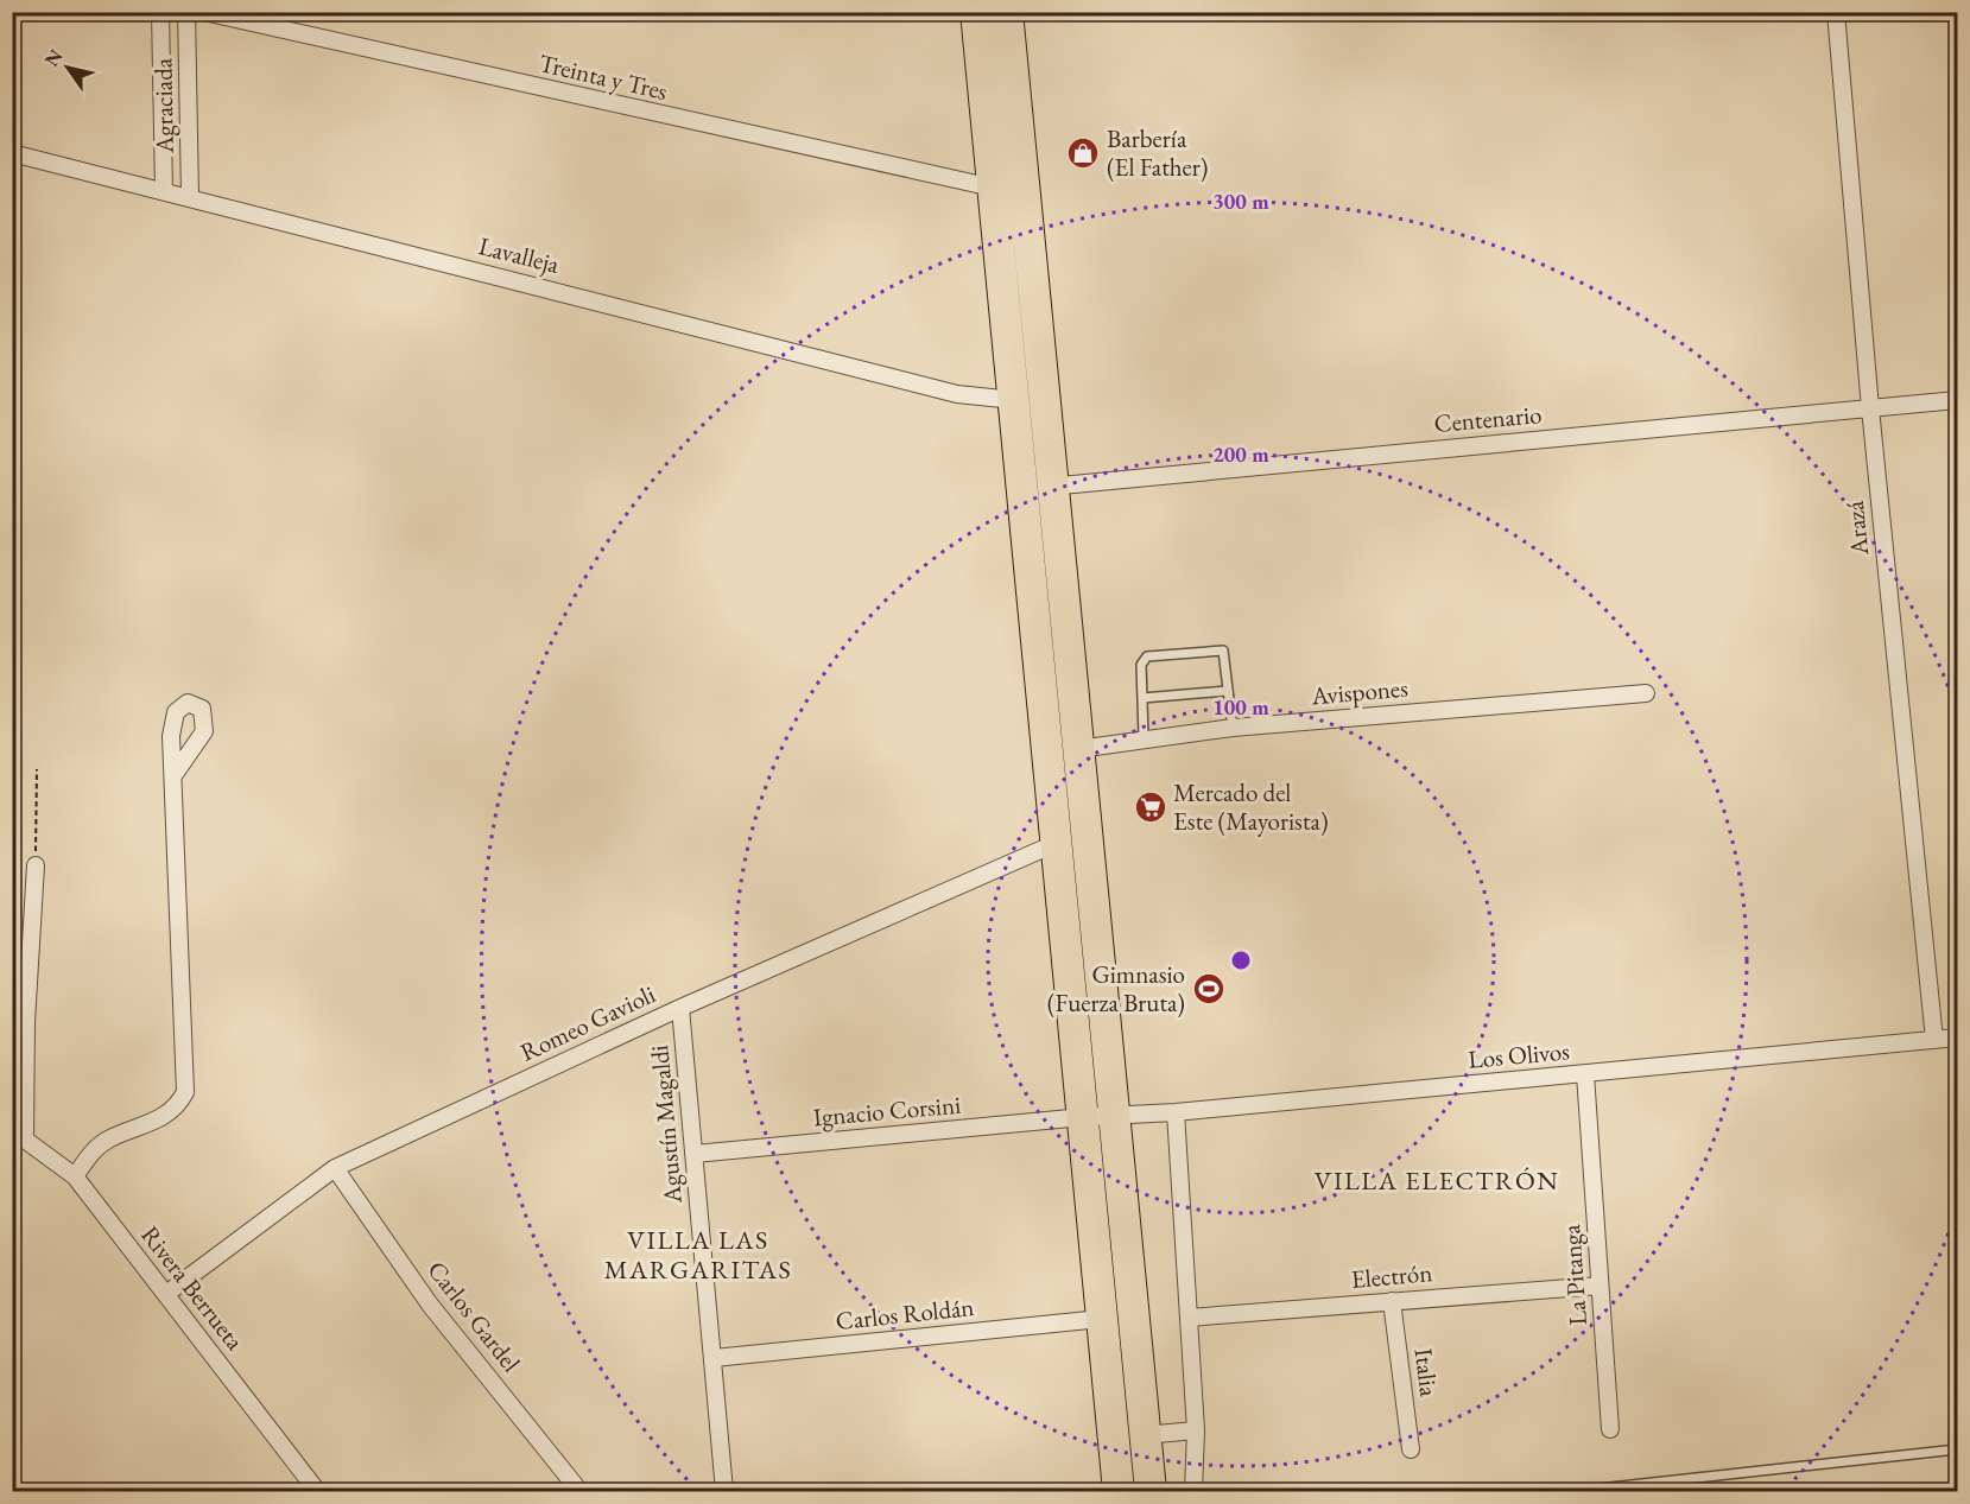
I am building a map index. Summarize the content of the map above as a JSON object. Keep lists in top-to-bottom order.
{
  "streets": {
    "street": [
      "Treinta y Tres",
      "Agraciada",
      "Lavalleja",
      "Centenario",
      "Arazá",
      "Avispones",
      "Romeo Gavioli",
      "Los Olivos",
      "Ignacio Corsini",
      "Agustín Magaldi",
      "La Pitanga",
      "Electrón",
      "Rivera Berrueta",
      "Carlos Roldán",
      "Carlos Gardel",
      "Italia"
    ]
  },
  "crossings": [
    ["Agraciada", "Lavalleja"],
    ["Centenario", "Arazá"],
    ["Arazá", "Los Olivos"],
    ["Romeo Gavioli", "Agustín Magaldi"],
    ["Romeo Gavioli", "Rivera Berrueta"],
    ["Romeo Gavioli", "Carlos Gardel"],
    ["Los Olivos", "Ignacio Corsini"],
    ["Los Olivos", "La Pitanga"],
    ["Ignacio Corsini", "Agustín Magaldi"],
    ["Agustín Magaldi", "Carlos Roldán"],
    ["La Pitanga", "Electrón"],
    ["Electrón", "Italia"]
  ],
  "districts": ["VILLA ELECTRÓN", "VILLA LAS MARGARITAS"],
  "places": {
    "shop": ["Barbería (El Father)"],
    "supermarket": ["Mercado del Este (Mayorista)"],
    "sports": ["Gimnasio (Fuerza Bruta)"]
  },
  "north": "top left",
  "rings": ["300 m", "200 m", "100 m"]
}
